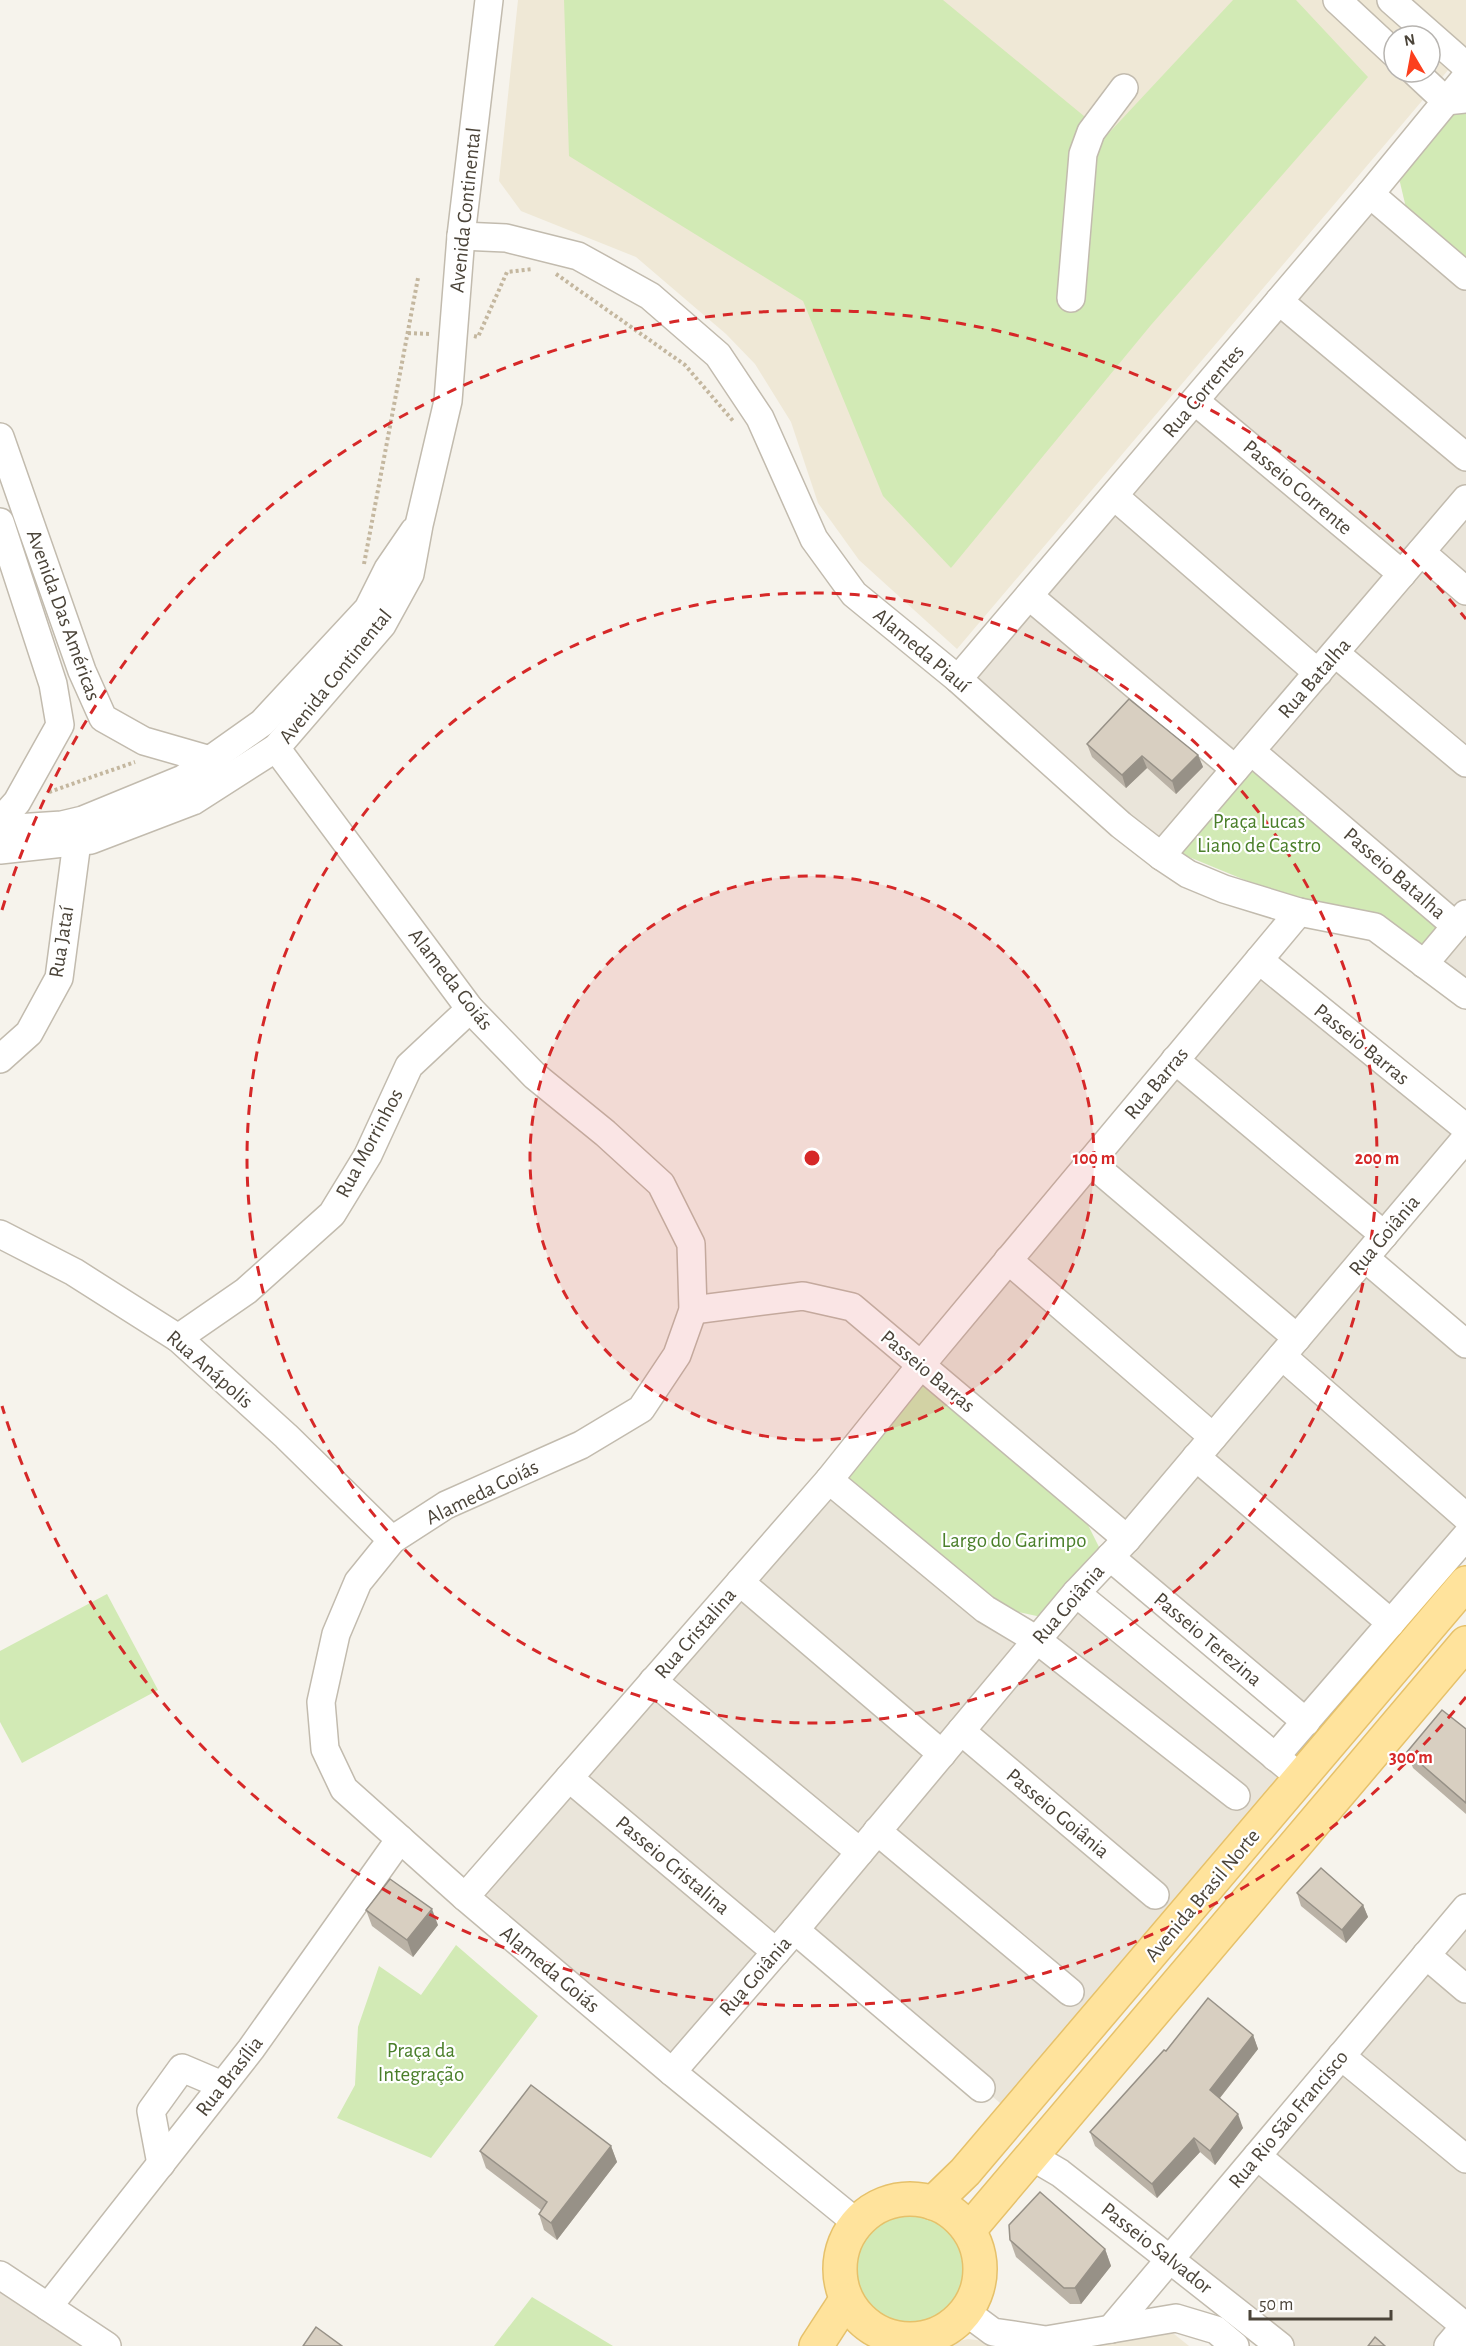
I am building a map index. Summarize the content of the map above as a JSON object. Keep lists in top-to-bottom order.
{
  "streets": {
    "main road": ["Avenida Brasil Norte"],
    "street": [
      "Avenida Continental",
      "Rua Correntes",
      "Passeio Corrente",
      "Avenida Das Américas",
      "Alameda Piauí",
      "Rua Batalha",
      "Passeio Batalha",
      "Rua Jataí",
      "Alameda Goiás",
      "Passeio Barras",
      "Rua Barras",
      "Rua Morrinhos",
      "Rua Goiânia",
      "Rua Anápolis",
      "Rua Cristalina",
      "Passeio Terezina",
      "Passeio Goiânia",
      "Passeio Cristalina",
      "Rua Brasília",
      "Rua Rio São Francisco",
      "Passeio Salvador"
    ]
  },
  "crossings": [
    ["Avenida Continental", "Avenida Das Américas"],
    ["Avenida Continental", "Alameda Piauí"],
    ["Avenida Continental", "Rua Jataí"],
    ["Avenida Continental", "Alameda Goiás"],
    ["Rua Correntes", "Passeio Corrente"],
    ["Rua Correntes", "Alameda Piauí"],
    ["Passeio Corrente", "Rua Batalha"],
    ["Alameda Piauí", "Rua Batalha"],
    ["Alameda Piauí", "Rua Barras"],
    ["Rua Batalha", "Passeio Batalha"],
    ["Alameda Goiás", "Passeio Barras"],
    ["Alameda Goiás", "Rua Morrinhos"],
    ["Alameda Goiás", "Rua Goiânia"],
    ["Alameda Goiás", "Rua Anápolis"],
    ["Alameda Goiás", "Rua Cristalina"],
    ["Alameda Goiás", "Avenida Brasil Norte"],
    ["Alameda Goiás", "Rua Brasília"],
    ["Passeio Barras", "Rua Barras"],
    ["Passeio Barras", "Rua Goiânia"],
    ["Passeio Barras", "Rua Cristalina"],
    ["Passeio Barras", "Passeio Terezina"],
    ["Rua Barras", "Rua Cristalina"],
    ["Rua Morrinhos", "Rua Anápolis"],
    ["Rua Goiânia", "Passeio Terezina"],
    ["Rua Goiânia", "Passeio Goiânia"],
    ["Rua Goiânia", "Passeio Cristalina"],
    ["Rua Cristalina", "Passeio Cristalina"],
    ["Avenida Brasil Norte", "Passeio Salvador"],
    ["Rua Rio São Francisco", "Passeio Salvador"]
  ],
  "parks": ["Praça Lucas Liano de Castro", "Largo do Garimpo", "Praça da Integração"],
  "scale_bar": "50 m",
  "north": "top",
  "rings": ["100 m", "200 m", "300 m"]
}
